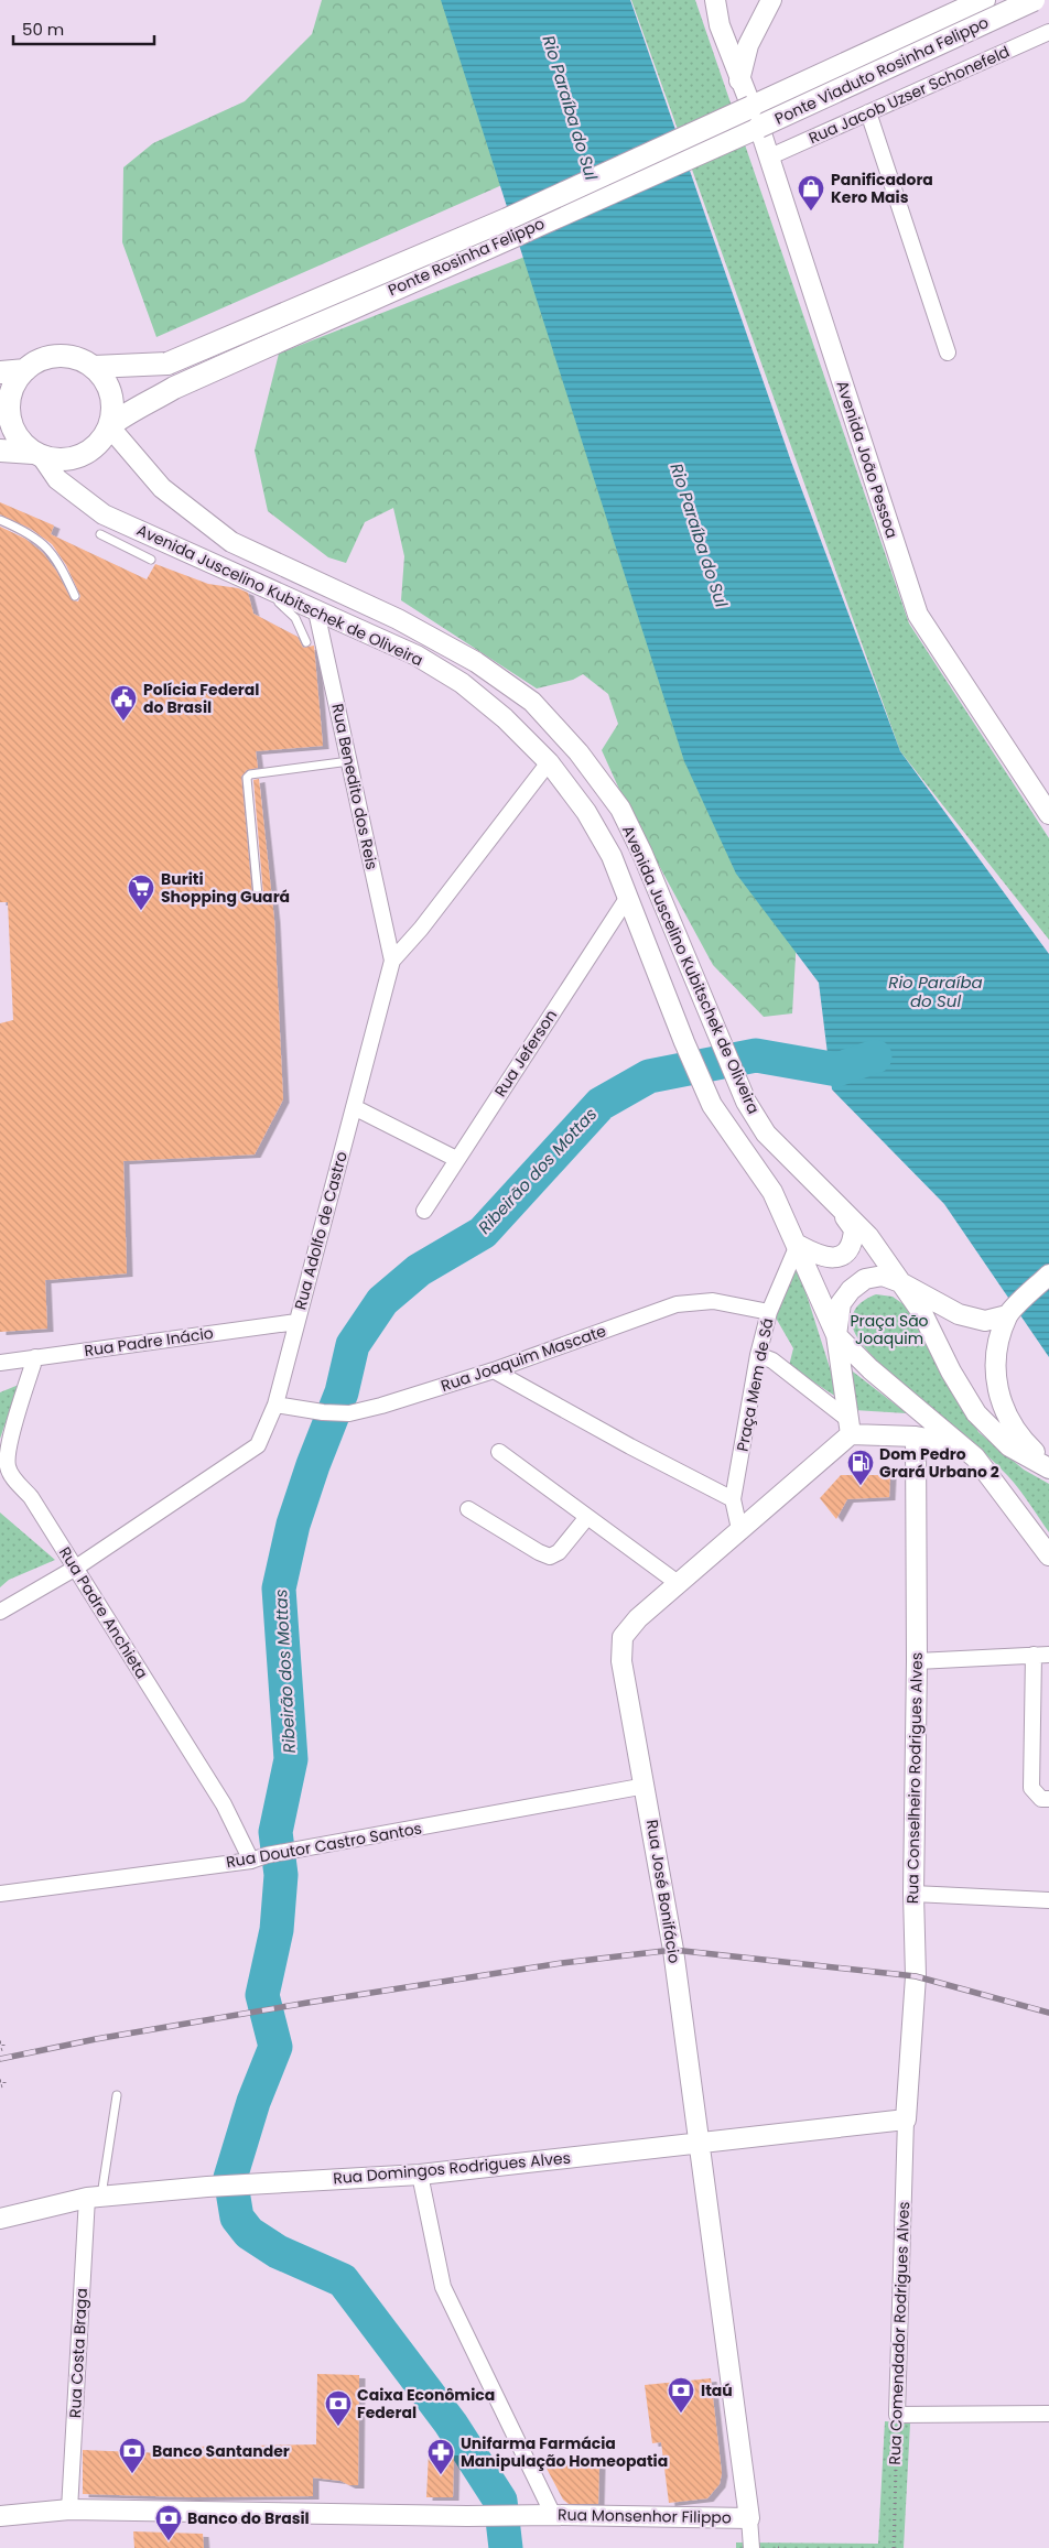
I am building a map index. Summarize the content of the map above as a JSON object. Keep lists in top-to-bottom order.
{
  "streets": {
    "main road": ["Ponte Viaduto Rosinha Felippo", "Ponte Rosinha Felippo"],
    "street": [
      "Rua Jacob Uzser Schonefeld",
      "Avenida João Pessoa",
      "Avenida Juscelino Kubitschek de Oliveira",
      "Rua Benedito dos Reis",
      "Rua Jeferson",
      "Rua Adolfo de Castro",
      "Rua Padre Inácio",
      "Rua Joaquim Mascate",
      "Praça Mem de Sá",
      "Rua Padre Anchieta",
      "Rua Conselheiro Rodrigues Alves",
      "Rua Doutor Castro Santos",
      "Rua José Bonifácio",
      "Rua Domingos Rodrigues Alves",
      "Rua Comendador Rodrigues Alves",
      "Rua Costa Braga",
      "Rua Monsenhor Filippo"
    ]
  },
  "crossings": [
    ["Ponte Viaduto Rosinha Felippo", "Ponte Rosinha Felippo"],
    ["Rua Jacob Uzser Schonefeld", "Avenida João Pessoa"],
    ["Ponte Rosinha Felippo", "Avenida Juscelino Kubitschek de Oliveira"],
    ["Avenida Juscelino Kubitschek de Oliveira", "Rua Benedito dos Reis"],
    ["Avenida Juscelino Kubitschek de Oliveira", "Rua Jeferson"],
    ["Avenida Juscelino Kubitschek de Oliveira", "Rua Adolfo de Castro"],
    ["Avenida Juscelino Kubitschek de Oliveira", "Praça Mem de Sá"],
    ["Rua Benedito dos Reis", "Rua Adolfo de Castro"],
    ["Rua Adolfo de Castro", "Rua Padre Inácio"],
    ["Rua Adolfo de Castro", "Rua Joaquim Mascate"],
    ["Rua Adolfo de Castro", "Rua Padre Anchieta"],
    ["Rua Padre Inácio", "Rua Padre Anchieta"],
    ["Rua Joaquim Mascate", "Praça Mem de Sá"],
    ["Praça Mem de Sá", "Rua José Bonifácio"],
    ["Rua Padre Anchieta", "Rua Doutor Castro Santos"],
    ["Rua Conselheiro Rodrigues Alves", "Rua Domingos Rodrigues Alves"],
    ["Rua Conselheiro Rodrigues Alves", "Rua Comendador Rodrigues Alves"],
    ["Rua Doutor Castro Santos", "Rua José Bonifácio"],
    ["Rua José Bonifácio", "Rua Domingos Rodrigues Alves"],
    ["Rua José Bonifácio", "Rua Monsenhor Filippo"],
    ["Rua Domingos Rodrigues Alves", "Rua Comendador Rodrigues Alves"],
    ["Rua Domingos Rodrigues Alves", "Rua Costa Braga"],
    ["Rua Costa Braga", "Rua Monsenhor Filippo"]
  ],
  "water": ["Rio Paraíba do Sul", "Ribeirão dos Mottas"],
  "parks": ["Praça São Joaquim"],
  "places": {
    "shop": ["Panificadora Kero Mais"],
    "public building": ["Polícia Federal do Brasil"],
    "supermarket": ["Buriti Shopping Guará"],
    "fuel station": ["Dom Pedro Grará Urbano 2"],
    "bank": [
      "Itaú",
      "Caixa Econômica Federal",
      "Banco Santander",
      "Banco do Brasil"
    ],
    "pharmacy": ["Unifarma Farmácia Manipulação Homeopatia"]
  },
  "scale_bar": "50 m"
}
